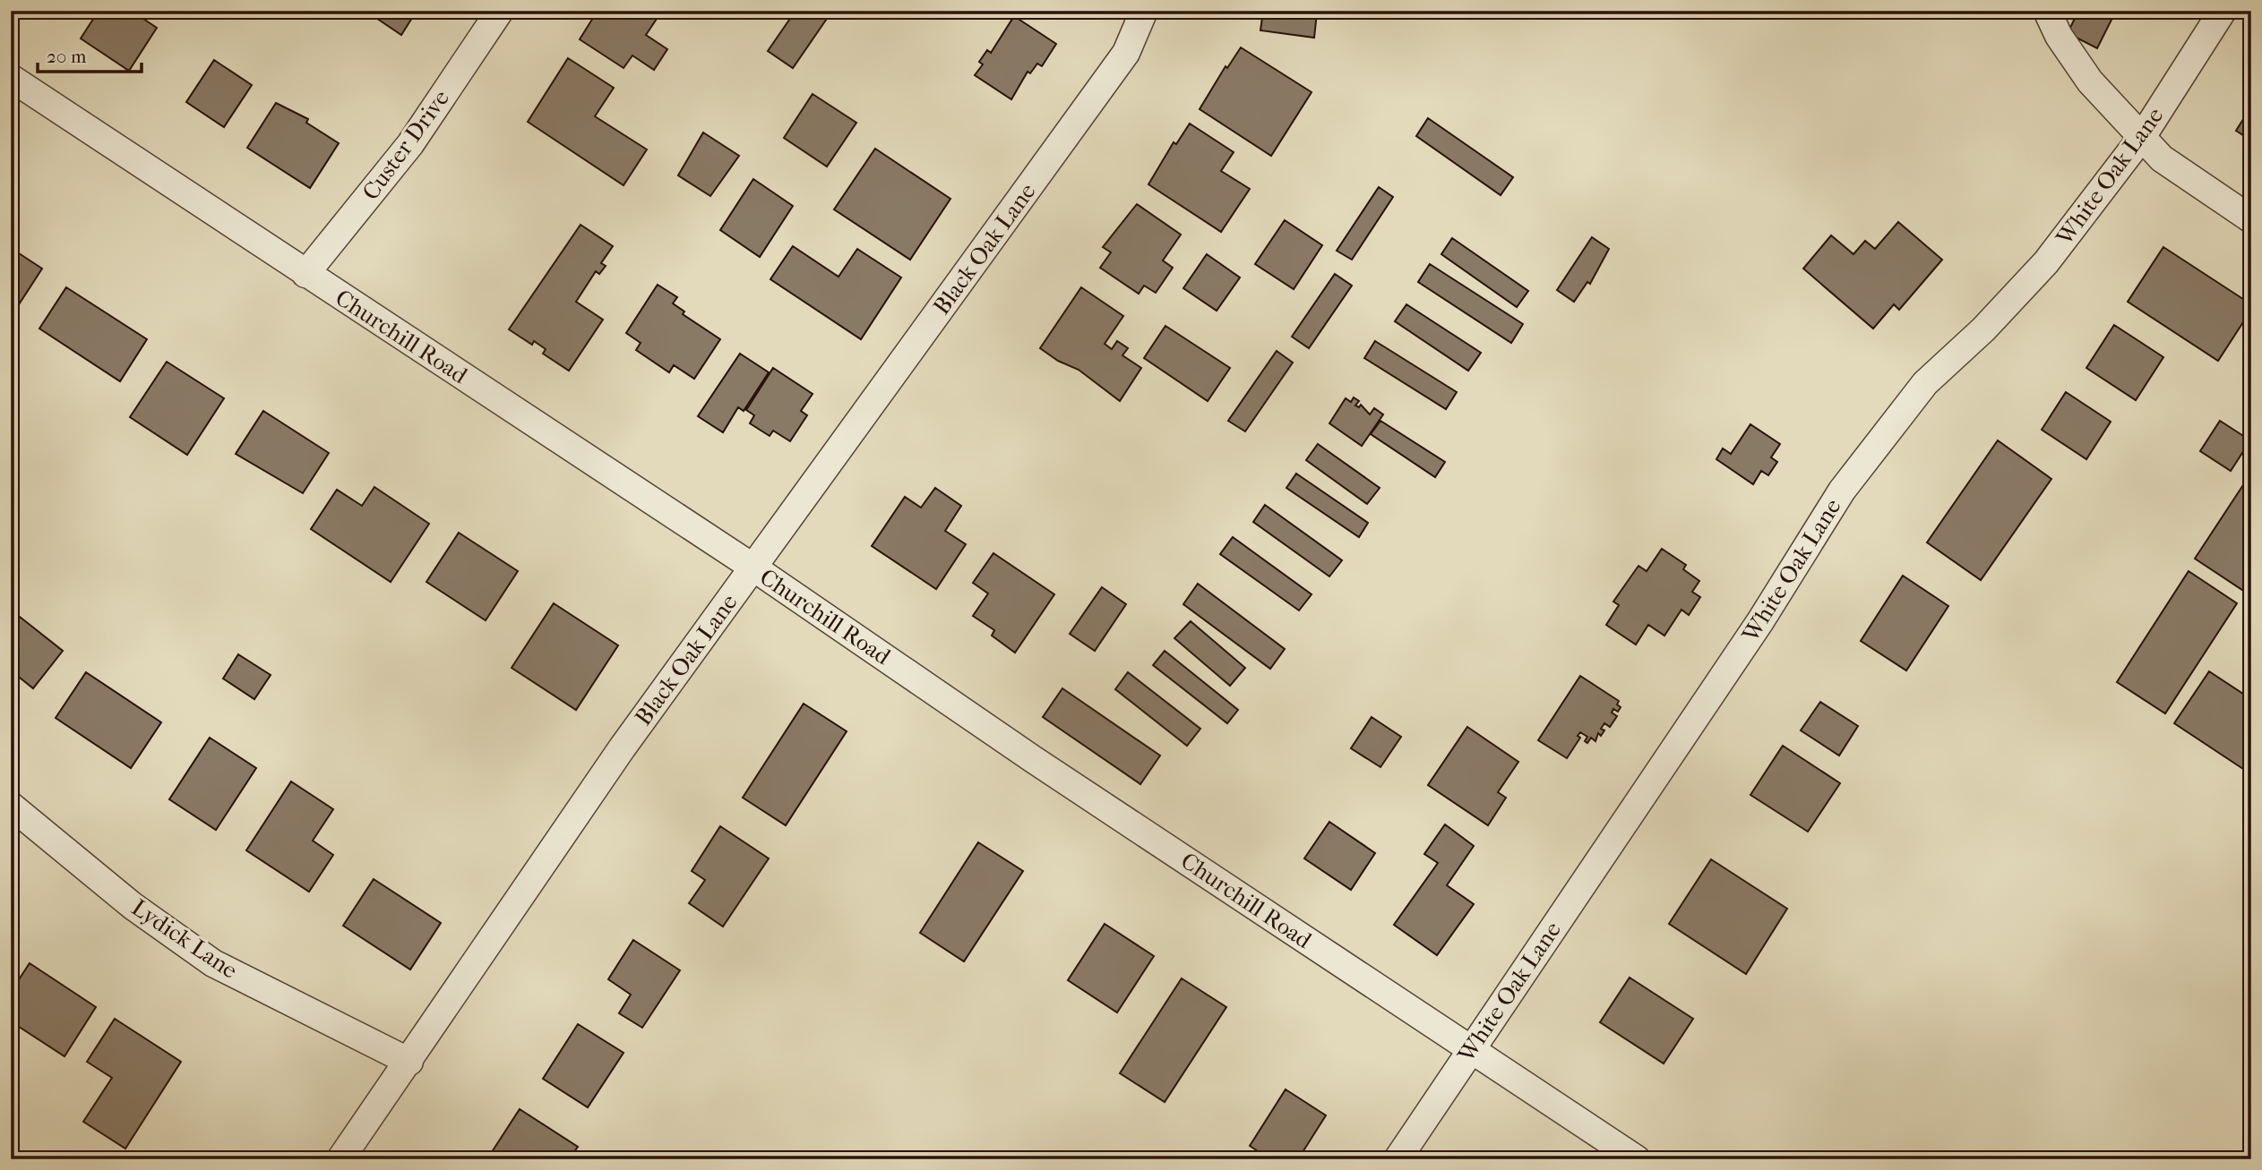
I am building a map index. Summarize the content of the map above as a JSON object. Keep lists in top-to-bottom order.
{
  "streets": {
    "street": [
      "Custer Drive",
      "White Oak Lane",
      "Black Oak Lane",
      "Churchill Road",
      "Lydick Lane"
    ]
  },
  "crossings": [
    ["Custer Drive", "Churchill Road"],
    ["White Oak Lane", "Churchill Road"],
    ["Black Oak Lane", "Churchill Road"],
    ["Black Oak Lane", "Lydick Lane"]
  ],
  "scale_bar": "20 m"
}
